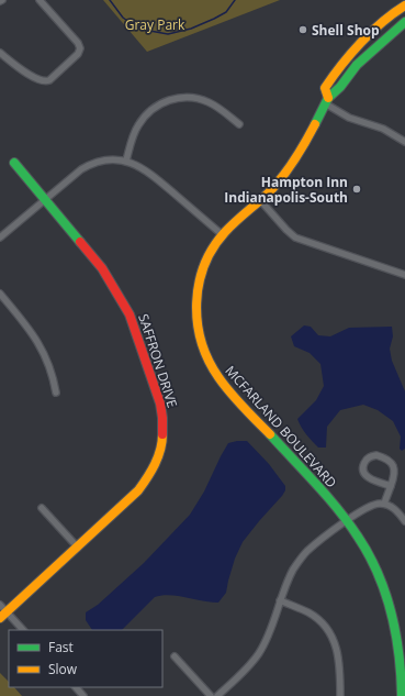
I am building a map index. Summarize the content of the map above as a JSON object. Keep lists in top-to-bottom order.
{
  "streets": {
    "street": ["SAFFRON DRIVE", "MCFARLAND BOULEVARD"]
  },
  "parks": ["Gray Park"],
  "places": ["Shell Shop", "Hampton Inn Indianapolis-South"],
  "legend": ["Fast", "Slow"]
}
